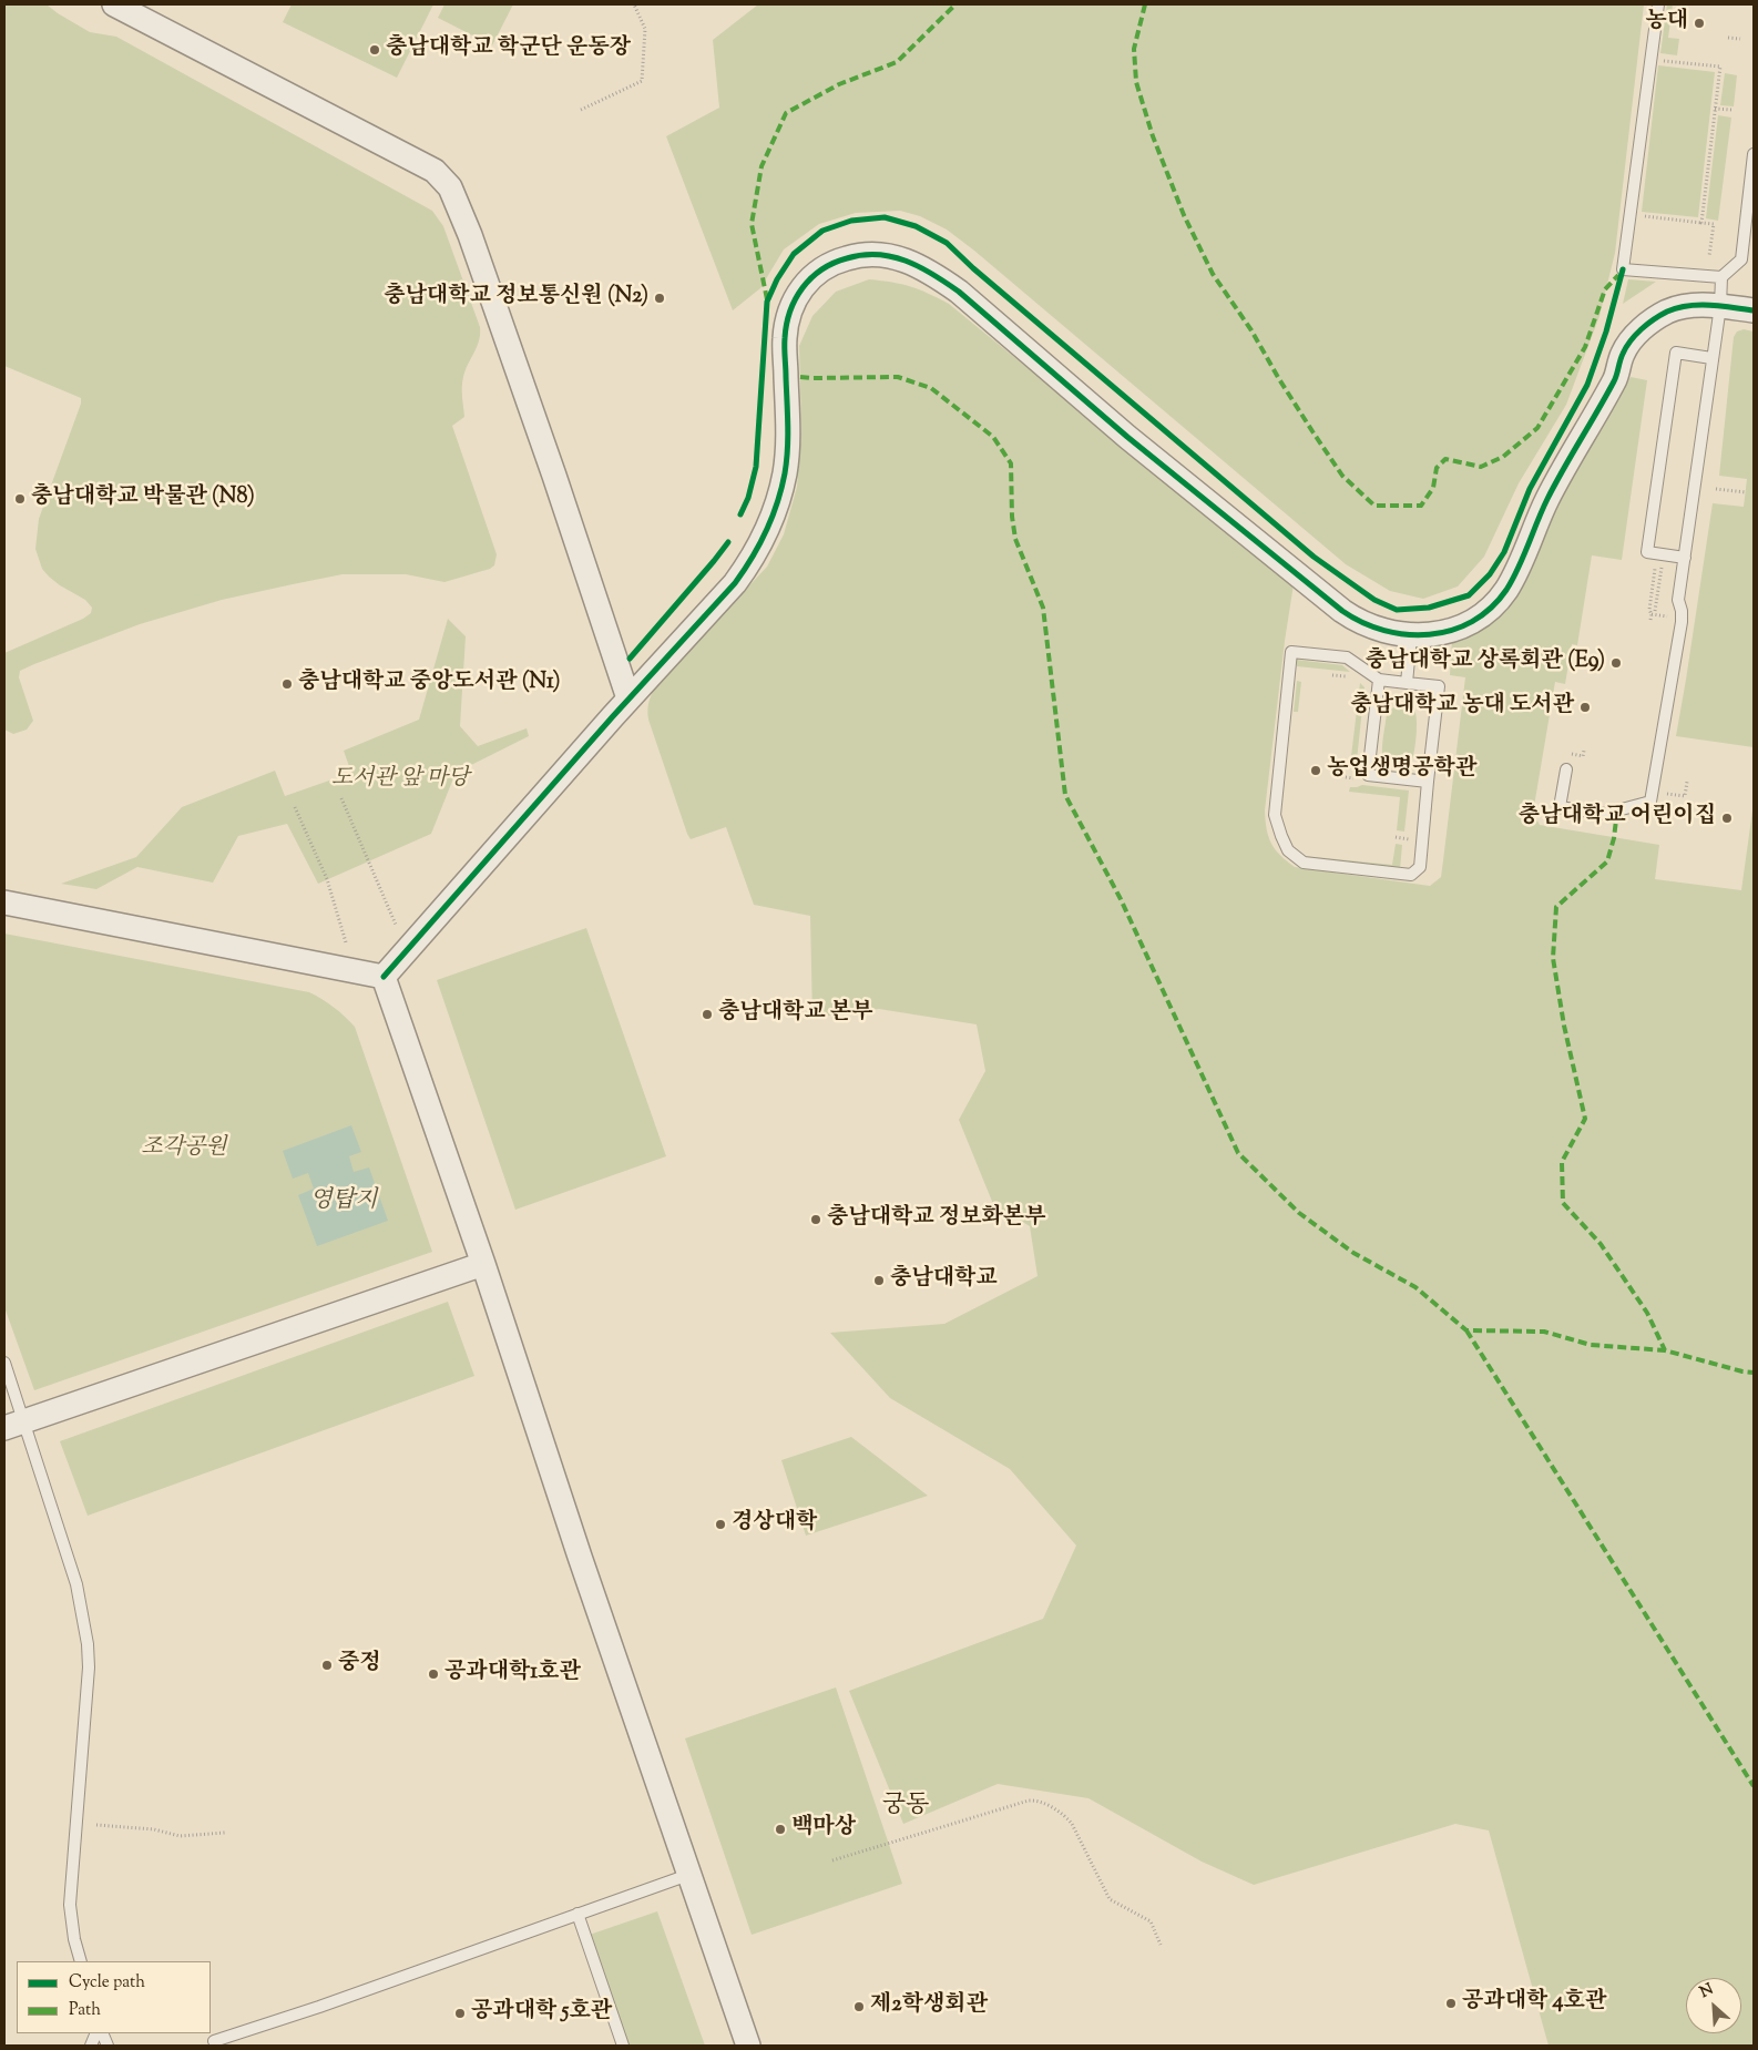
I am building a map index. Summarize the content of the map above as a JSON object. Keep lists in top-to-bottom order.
{
  "districts": ["궁동"],
  "water": ["영탑지"],
  "parks": ["도서관 앞 마당", "조각공원"],
  "places": [
    "농대",
    "충남대학교 학군단 운동장",
    "충남대학교 정보통신원 (N2)",
    "충남대학교 박물관 (N8)",
    "충남대학교 상록회관 (E9)",
    "충남대학교 중앙도서관 (N1)",
    "충남대학교 농대 도서관",
    "농업생명공학관",
    "충남대학교 어린이집",
    "충남대학교 본부",
    "충남대학교 정보화본부",
    "충남대학교",
    "경상대학",
    "중정",
    "공과대학1호관",
    "백마상",
    "공과대학 4호관",
    "제2학생회관",
    "공과대학 5호관"
  ],
  "legend": ["Cycle path", "Path"],
  "north": "top left"
}
